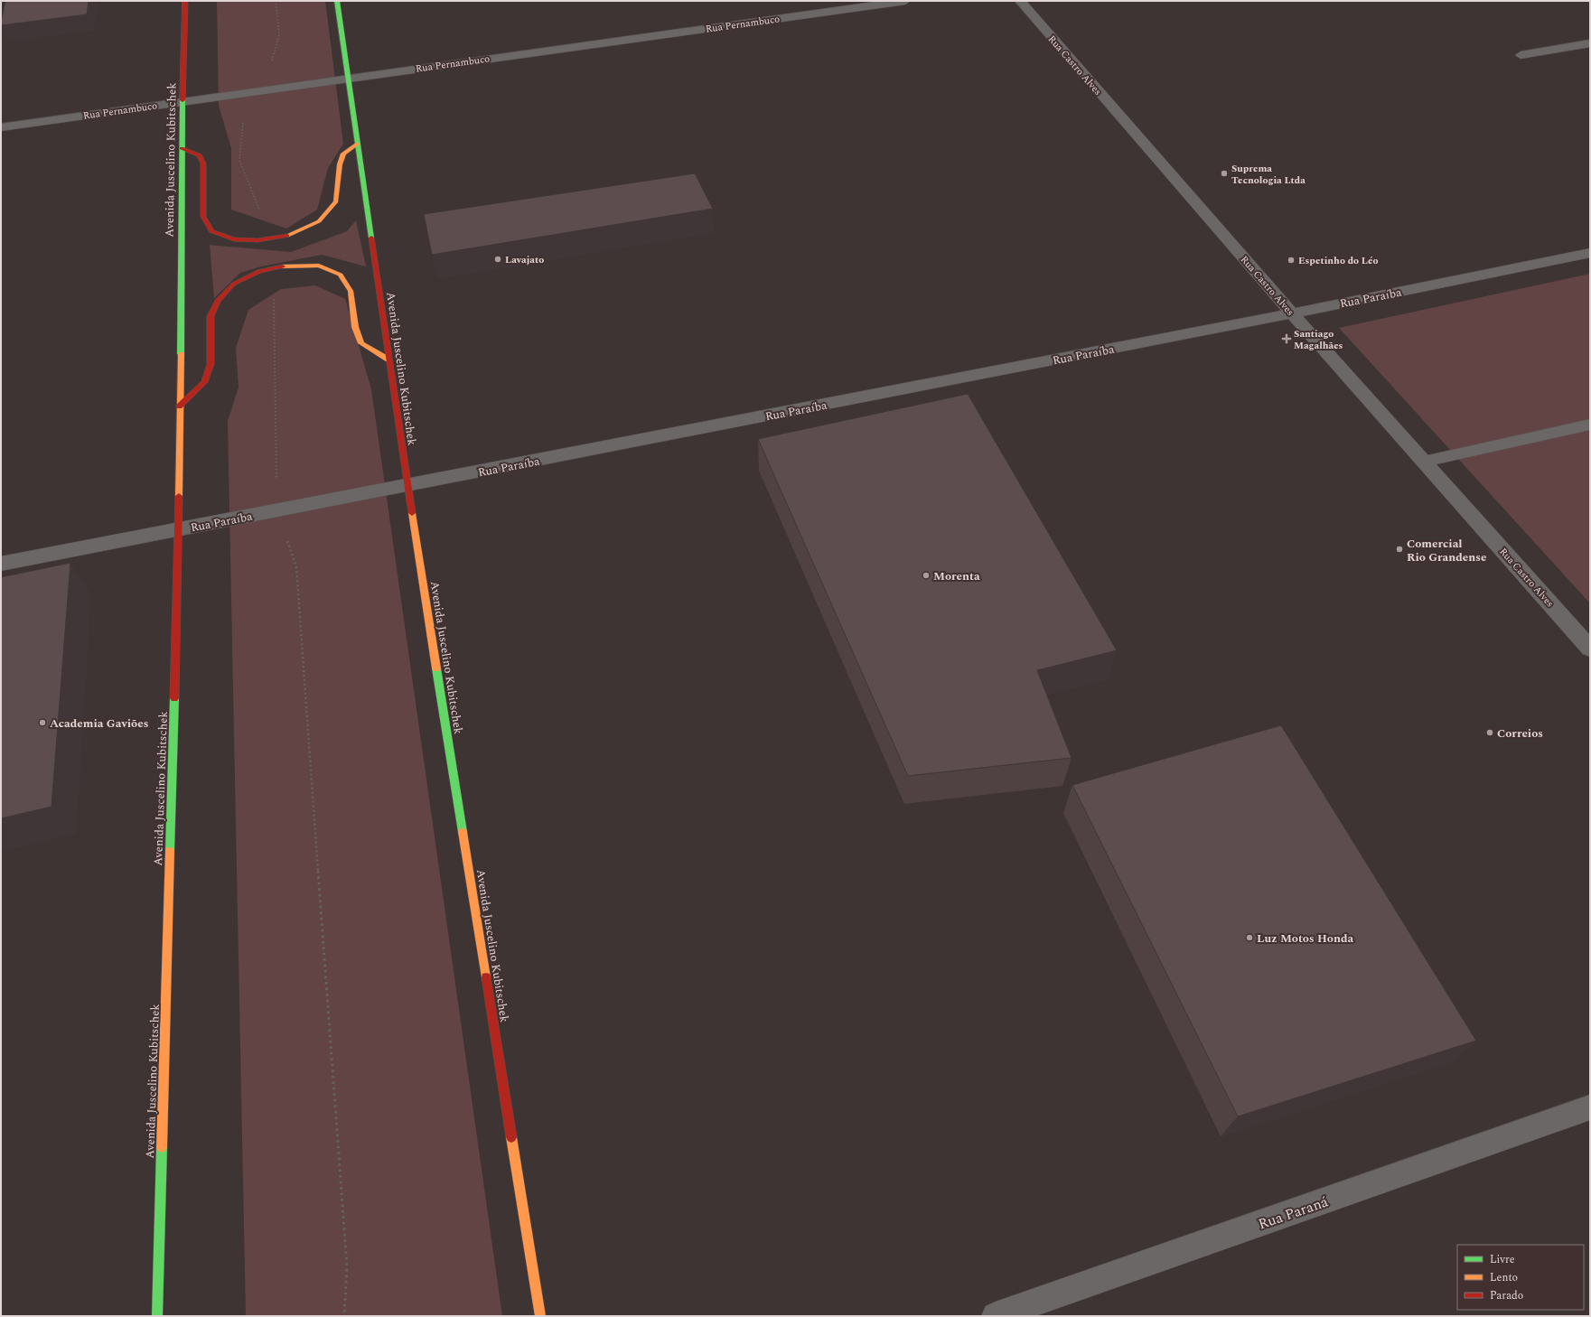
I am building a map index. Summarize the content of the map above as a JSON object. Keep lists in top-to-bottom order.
{
  "streets": {
    "main road": ["Avenida Juscelino Kubitschek"],
    "street": [
      "Rua Pernambuco",
      "Rua Castro Alves",
      "Rua Paraíba",
      "Rua Paraná"
    ]
  },
  "crossings": [
    ["Rua Pernambuco", "Avenida Juscelino Kubitschek"],
    ["Rua Castro Alves", "Rua Paraíba"],
    ["Avenida Juscelino Kubitschek", "Rua Paraíba"]
  ],
  "places": {
    "other": [
      "Suprema Tecnologia Ltda",
      "Lavajato",
      "Espetinho do Léo",
      "Comercial Rio Grandense",
      "Morenta",
      "Academia Gaviões",
      "Correios",
      "Luz Motos Honda"
    ],
    "health": ["Santiago Magalhães"]
  },
  "legend": ["Livre", "Lento", "Parado"]
}
